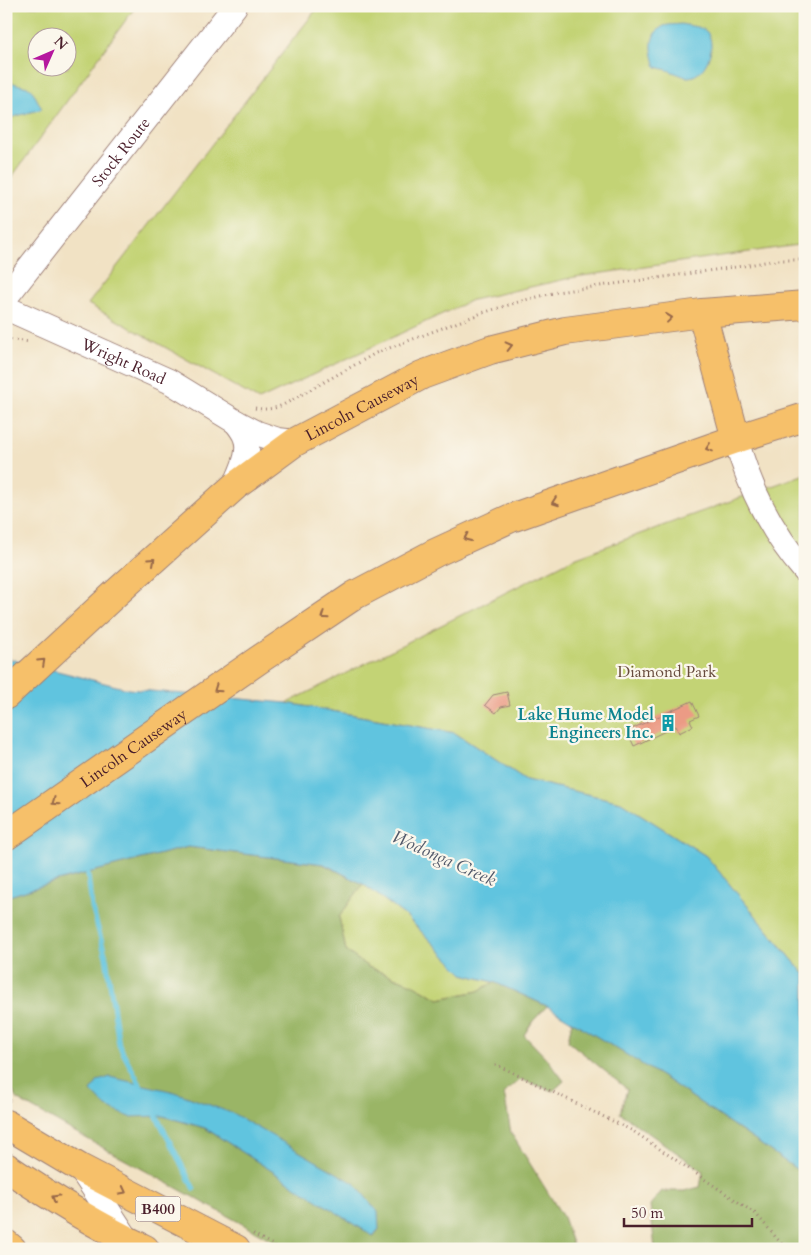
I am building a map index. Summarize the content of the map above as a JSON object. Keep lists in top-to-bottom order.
{
  "streets": {
    "main road": ["Lincoln Causeway", "B400"],
    "street": ["Stock Route", "Wright Road"]
  },
  "crossings": [
    ["Wright Road", "Lincoln Causeway"]
  ],
  "water": ["Wodonga Creek"],
  "parks": ["Diamond Park"],
  "places": {
    "building": ["Lake Hume Model Engineers Inc."]
  },
  "scale_bar": "50 m",
  "north": "top right"
}
